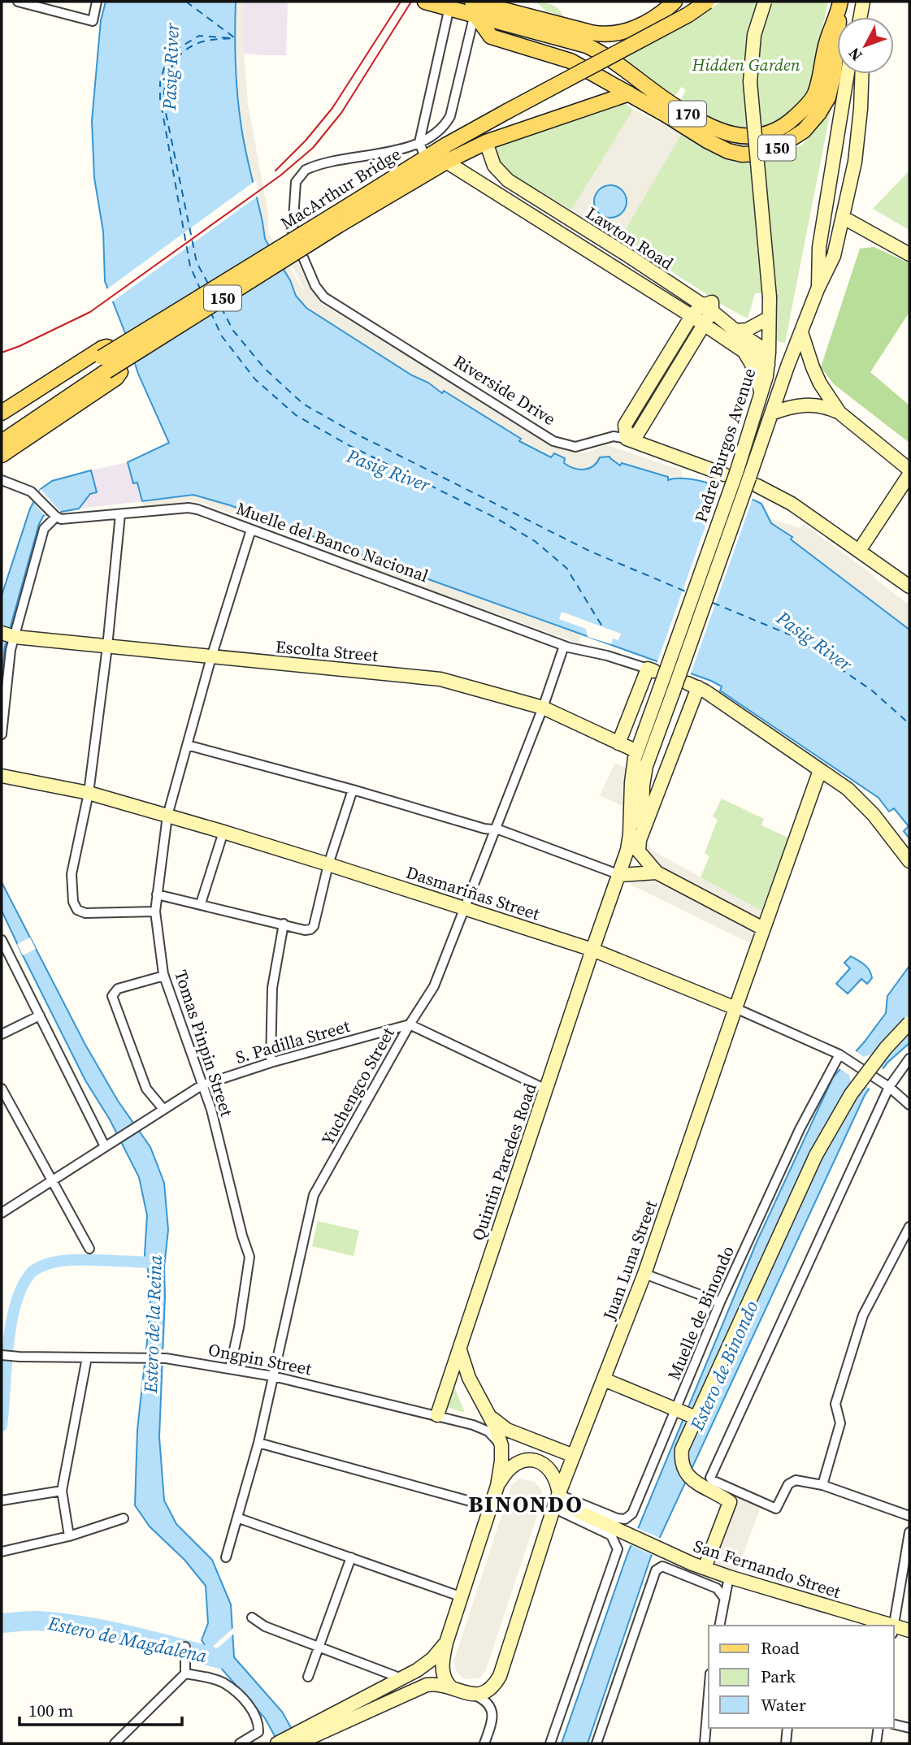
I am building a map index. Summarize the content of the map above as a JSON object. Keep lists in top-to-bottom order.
{
  "streets": {
    "main road": ["170", "150", "MacArthur Bridge"],
    "street": [
      "Lawton Road",
      "Riverside Drive",
      "Padre Burgos Avenue",
      "Muelle del Banco Nacional",
      "Escolta Street",
      "Dasmariñas Street",
      "S. Padilla Street",
      "Tomas Pinpin Street",
      "Yuchengco Street",
      "Quintin Paredes Road",
      "Juan Luna Street",
      "Muelle de Binondo",
      "Ongpin Street",
      "San Fernando Street"
    ]
  },
  "crossings": [
    ["170", "150"],
    ["150", "MacArthur Bridge"],
    ["MacArthur Bridge", "Lawton Road"],
    ["Lawton Road", "Padre Burgos Avenue"],
    ["Riverside Drive", "Padre Burgos Avenue"],
    ["Padre Burgos Avenue", "Quintin Paredes Road"],
    ["Muelle del Banco Nacional", "Tomas Pinpin Street"],
    ["Muelle del Banco Nacional", "Yuchengco Street"],
    ["Escolta Street", "Tomas Pinpin Street"],
    ["Escolta Street", "Yuchengco Street"],
    ["Escolta Street", "Quintin Paredes Road"],
    ["Dasmariñas Street", "Tomas Pinpin Street"],
    ["Dasmariñas Street", "Yuchengco Street"],
    ["Dasmariñas Street", "Quintin Paredes Road"],
    ["Dasmariñas Street", "Juan Luna Street"],
    ["Dasmariñas Street", "Muelle de Binondo"],
    ["S. Padilla Street", "Tomas Pinpin Street"],
    ["S. Padilla Street", "Yuchengco Street"],
    ["Tomas Pinpin Street", "Ongpin Street"],
    ["Yuchengco Street", "Ongpin Street"],
    ["Quintin Paredes Road", "Ongpin Street"],
    ["Juan Luna Street", "Muelle de Binondo"],
    ["Juan Luna Street", "San Fernando Street"],
    ["Muelle de Binondo", "San Fernando Street"]
  ],
  "districts": ["BINONDO"],
  "water": [
    "Pasig River",
    "Estero de la Reina",
    "Estero de Binondo",
    "Estero de Magdalena"
  ],
  "parks": ["Hidden Garden"],
  "legend": ["Road", "Park", "Water"],
  "scale_bar": "100 m",
  "north": "bottom left"
}
